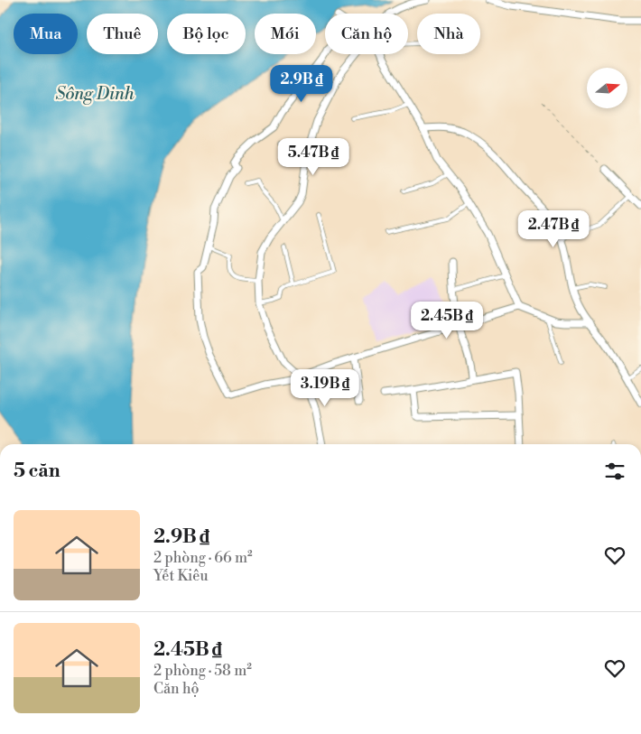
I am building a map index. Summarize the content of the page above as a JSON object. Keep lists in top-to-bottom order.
{
  "water": ["Sông Dinh"],
  "north": "right",
  "page": {
    "chip": [
      "Mua",
      "Thuê",
      "Bộ lọc",
      "Mới",
      "Căn hộ",
      "Nhà"
    ],
    "price": [
      "2.9B ₫",
      "5.47B ₫",
      "2.47B ₫",
      "2.45B ₫",
      "3.19B ₫"
    ],
    "heading": "5 căn",
    "list": [
      {
        "name": "2.9B ₫",
        "note": "2 phòng · 66 m² · Yết Kiêu"
      },
      {
        "name": "2.45B ₫",
        "note": "2 phòng · 58 m² · Căn hộ"
      }
    ]
  }
}
